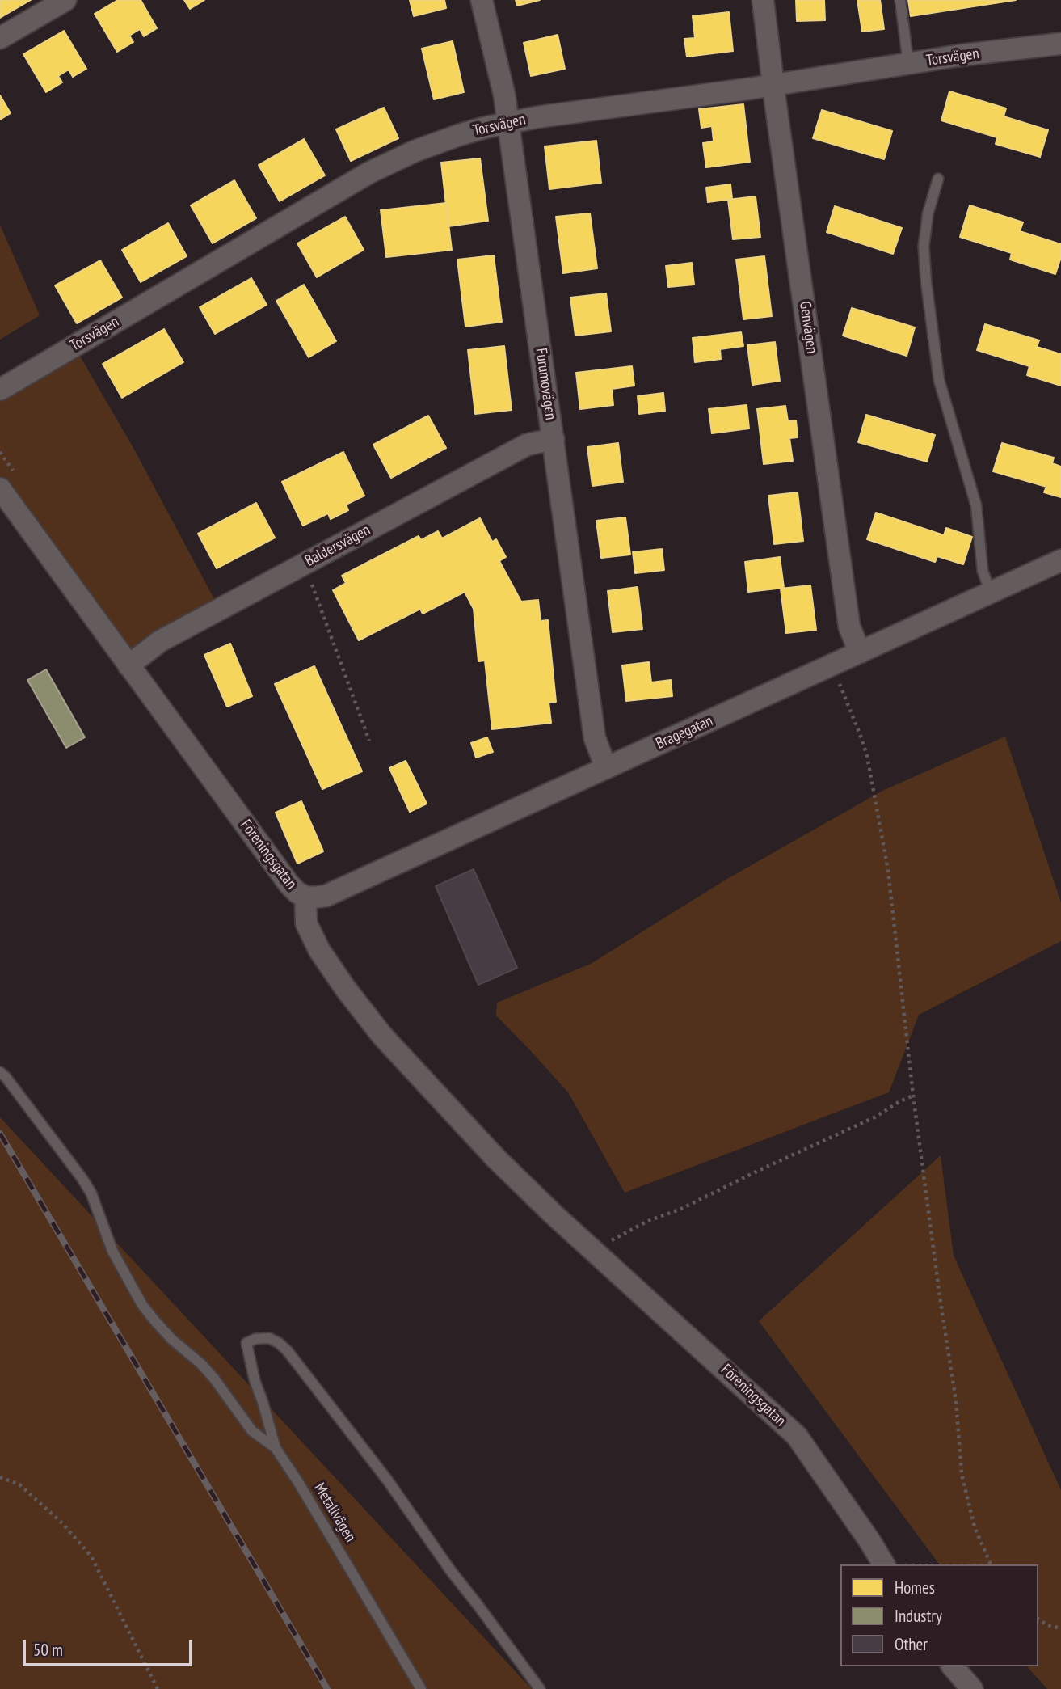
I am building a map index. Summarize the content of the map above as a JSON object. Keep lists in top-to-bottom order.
{
  "streets": {
    "street": [
      "Torsvägen",
      "Genvägen",
      "Furumovägen",
      "Baldersvägen",
      "Bragegatan",
      "Föreningsgatan"
    ],
    "lane": ["Metallvägen"]
  },
  "crossings": [
    ["Torsvägen", "Genvägen"],
    ["Torsvägen", "Furumovägen"],
    ["Genvägen", "Bragegatan"],
    ["Furumovägen", "Baldersvägen"],
    ["Furumovägen", "Bragegatan"],
    ["Baldersvägen", "Föreningsgatan"],
    ["Bragegatan", "Föreningsgatan"]
  ],
  "legend": ["Homes", "Industry", "Other"],
  "scale_bar": "50 m"
}
